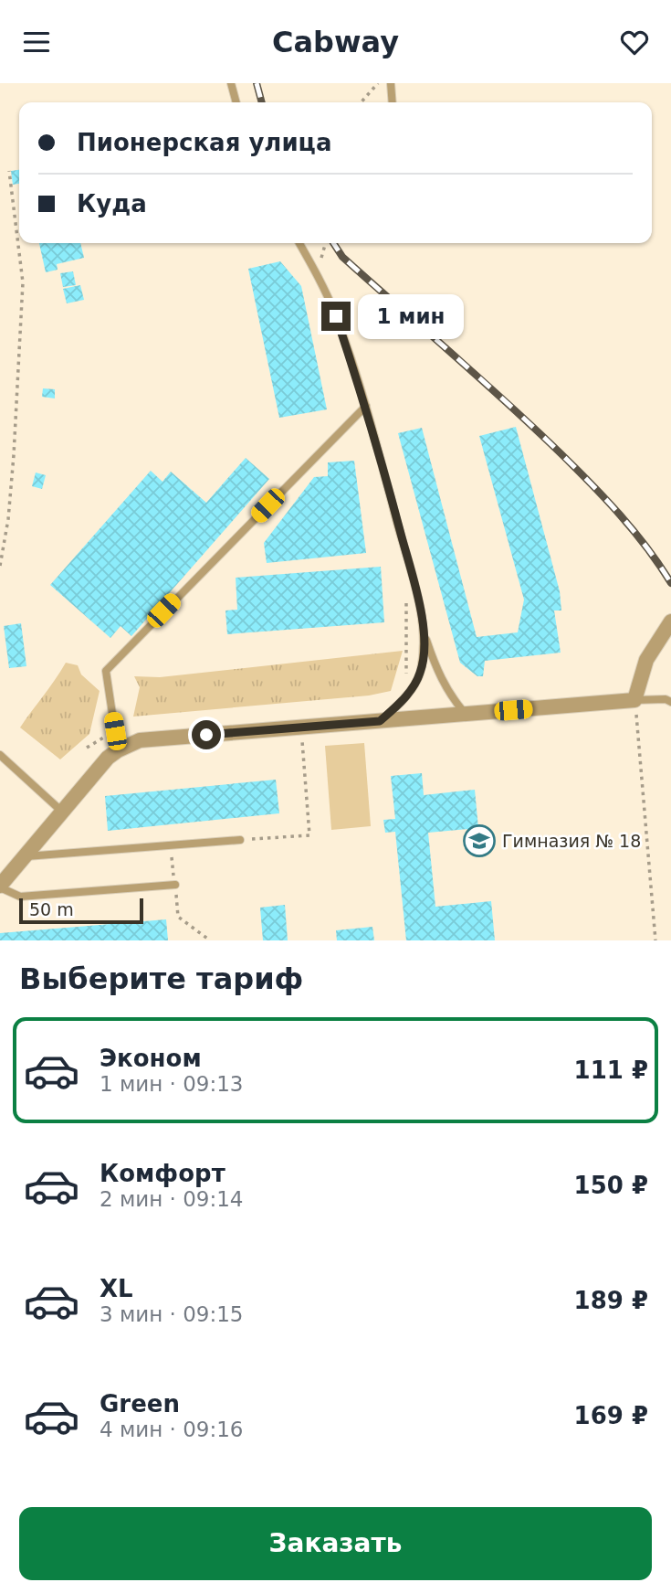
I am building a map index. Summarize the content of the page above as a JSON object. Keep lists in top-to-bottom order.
{
  "places": {
    "school or university": ["Гимназия № 18"]
  },
  "scale_bar": "50 m",
  "page": {
    "header": "Cabway",
    "banner": ["Пионерская улица", "Куда"],
    "bubble": "1 мин",
    "scale": "50 m",
    "heading": "Выберите тариф",
    "list": [
      {
        "name": "Эконом",
        "note": "1 мин · 09:13",
        "value": "111 ₽"
      },
      {
        "name": "Комфорт",
        "note": "2 мин · 09:14",
        "value": "150 ₽"
      },
      {
        "name": "XL",
        "note": "3 мин · 09:15",
        "value": "189 ₽"
      },
      {
        "name": "Green",
        "note": "4 мин · 09:16",
        "value": "169 ₽"
      }
    ],
    "buttons": "Заказать"
  }
}
